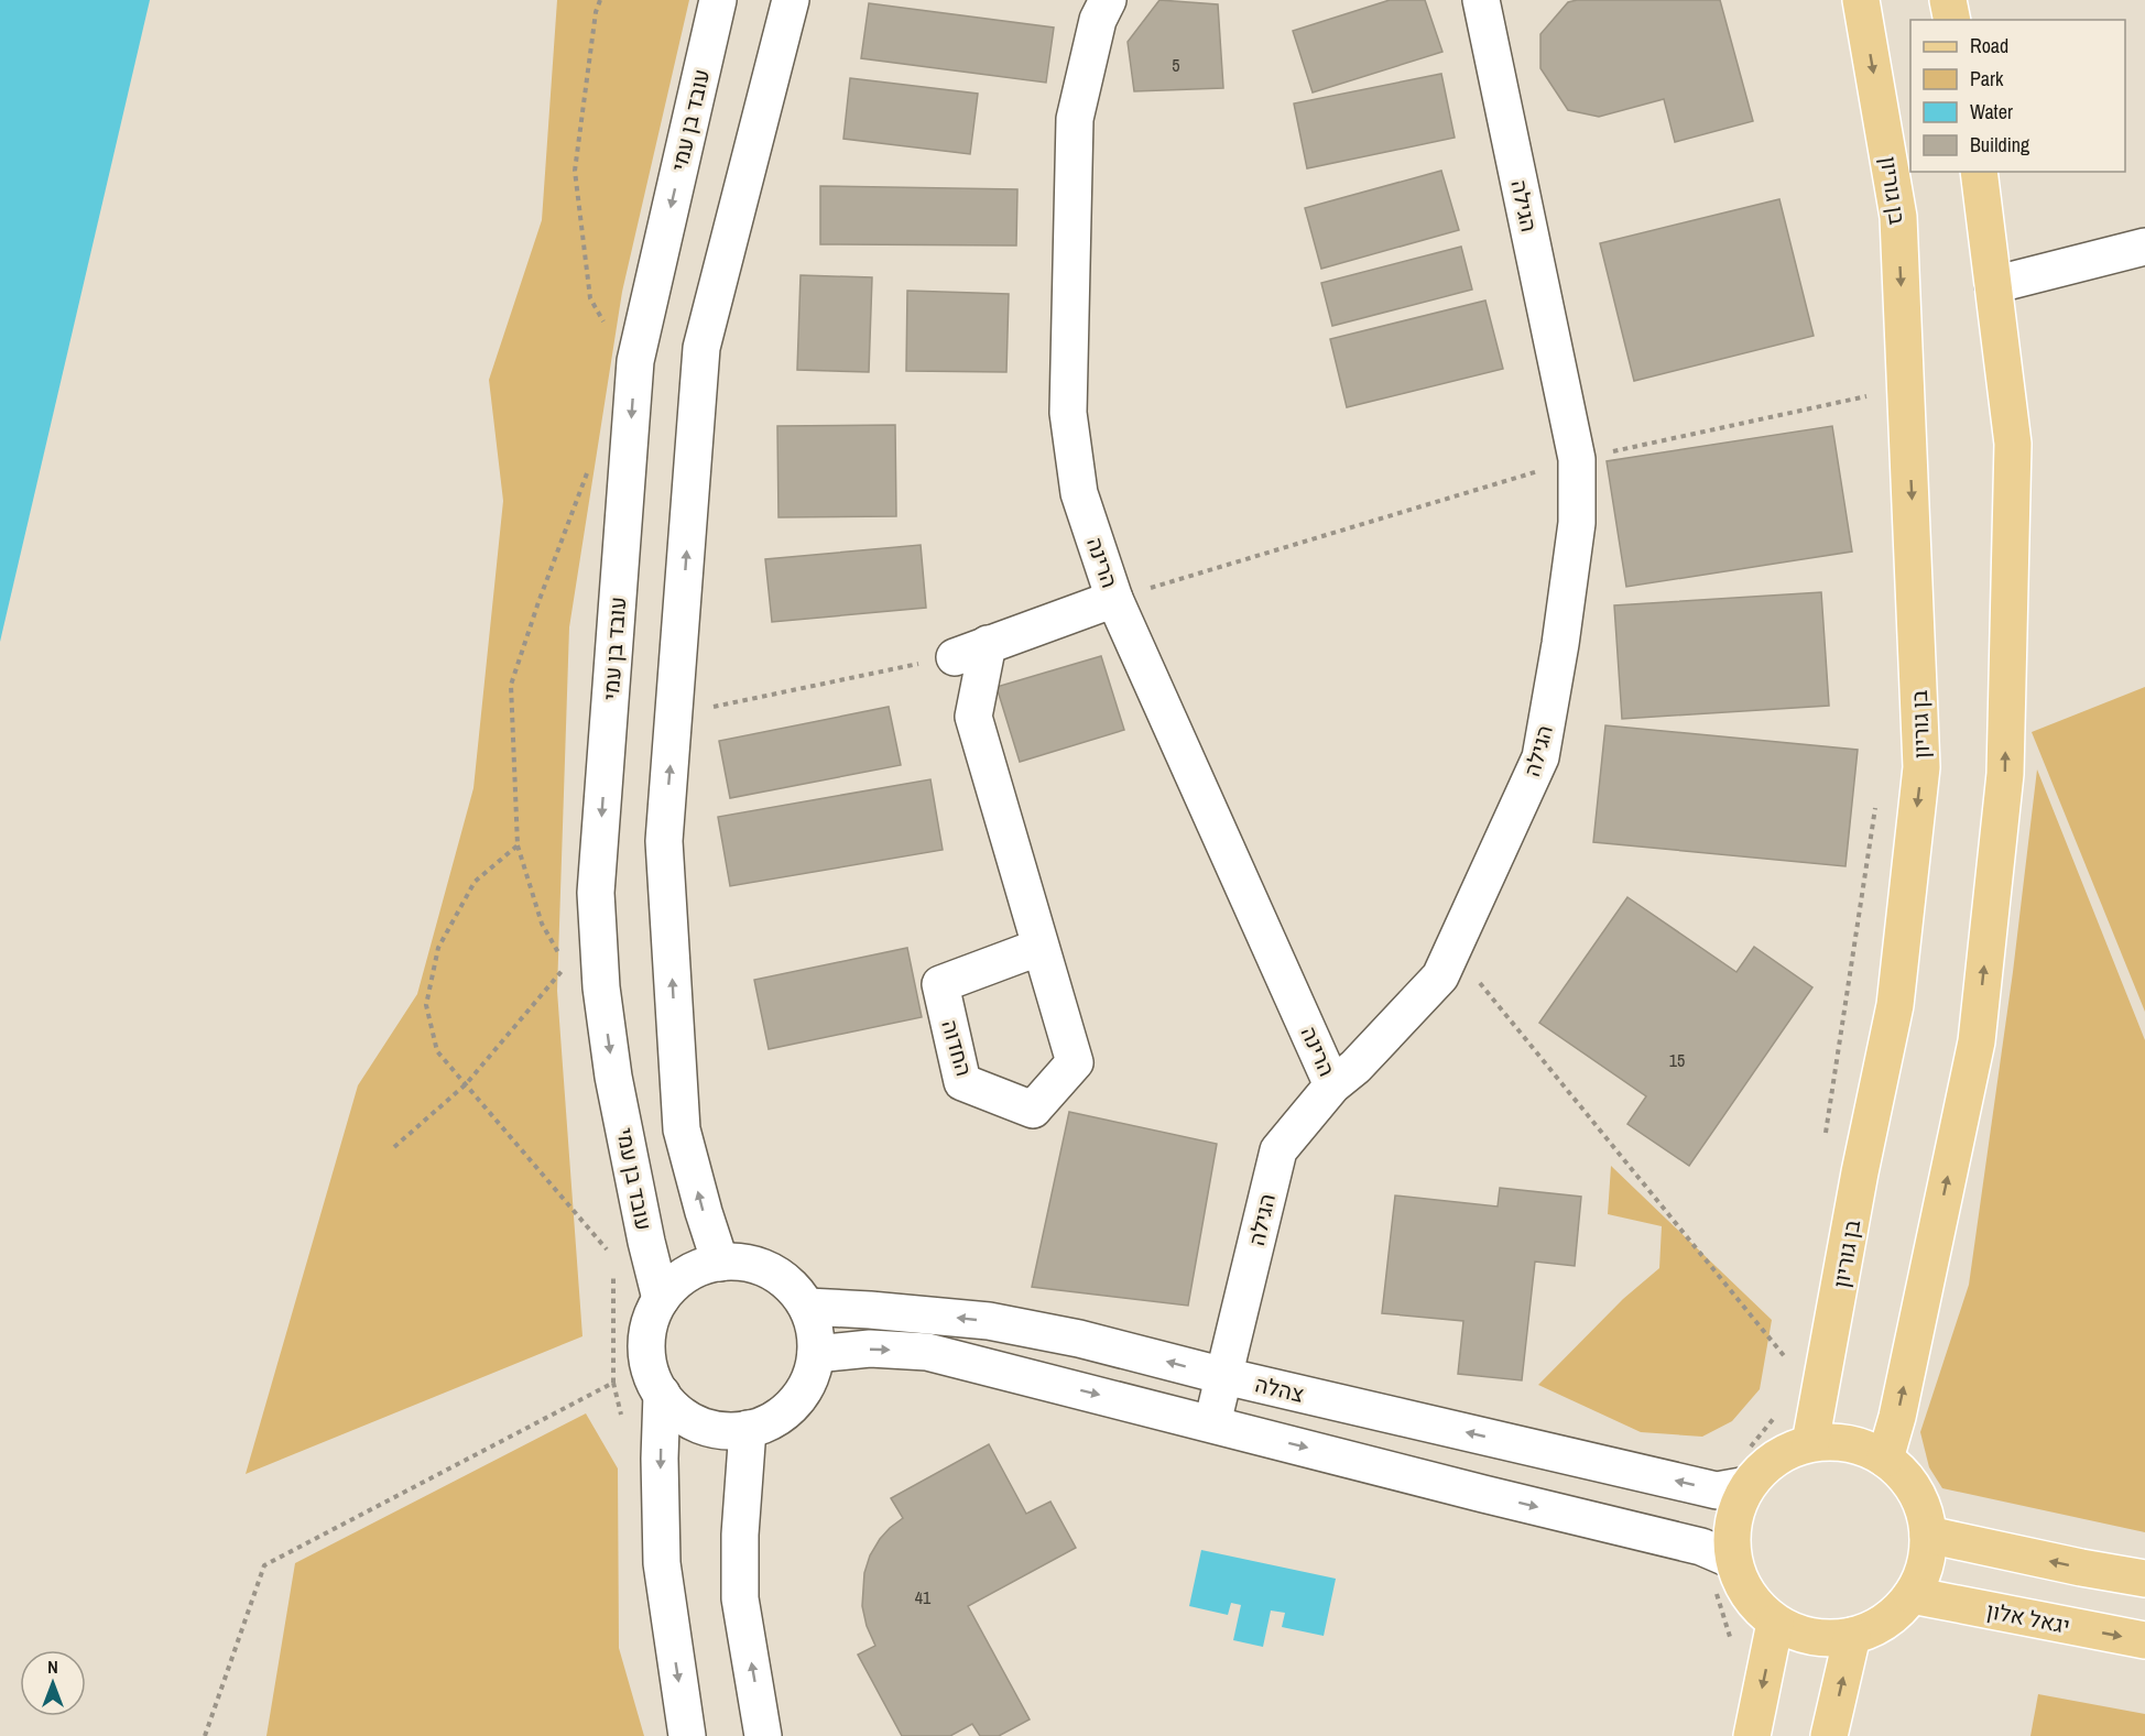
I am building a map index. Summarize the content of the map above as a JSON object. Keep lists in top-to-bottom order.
{
  "streets": {
    "main road": ["בן גוריון", "יגאל אלון"],
    "street": [
      "עובד בן עמי",
      "הגילה",
      "הרינה",
      "החדוה",
      "צהלה"
    ]
  },
  "crossings": [
    ["עובד בן עמי", "צהלה"],
    ["בן גוריון", "צהלה"],
    ["בן גוריון", "יגאל אלון"],
    ["הגילה", "הרינה"],
    ["הגילה", "צהלה"],
    ["צהלה", "יגאל אלון"]
  ],
  "house_numbers": ["5", "15", "41"],
  "legend": [
    "Road",
    "Park",
    "Water",
    "Building"
  ],
  "north": "top"
}
